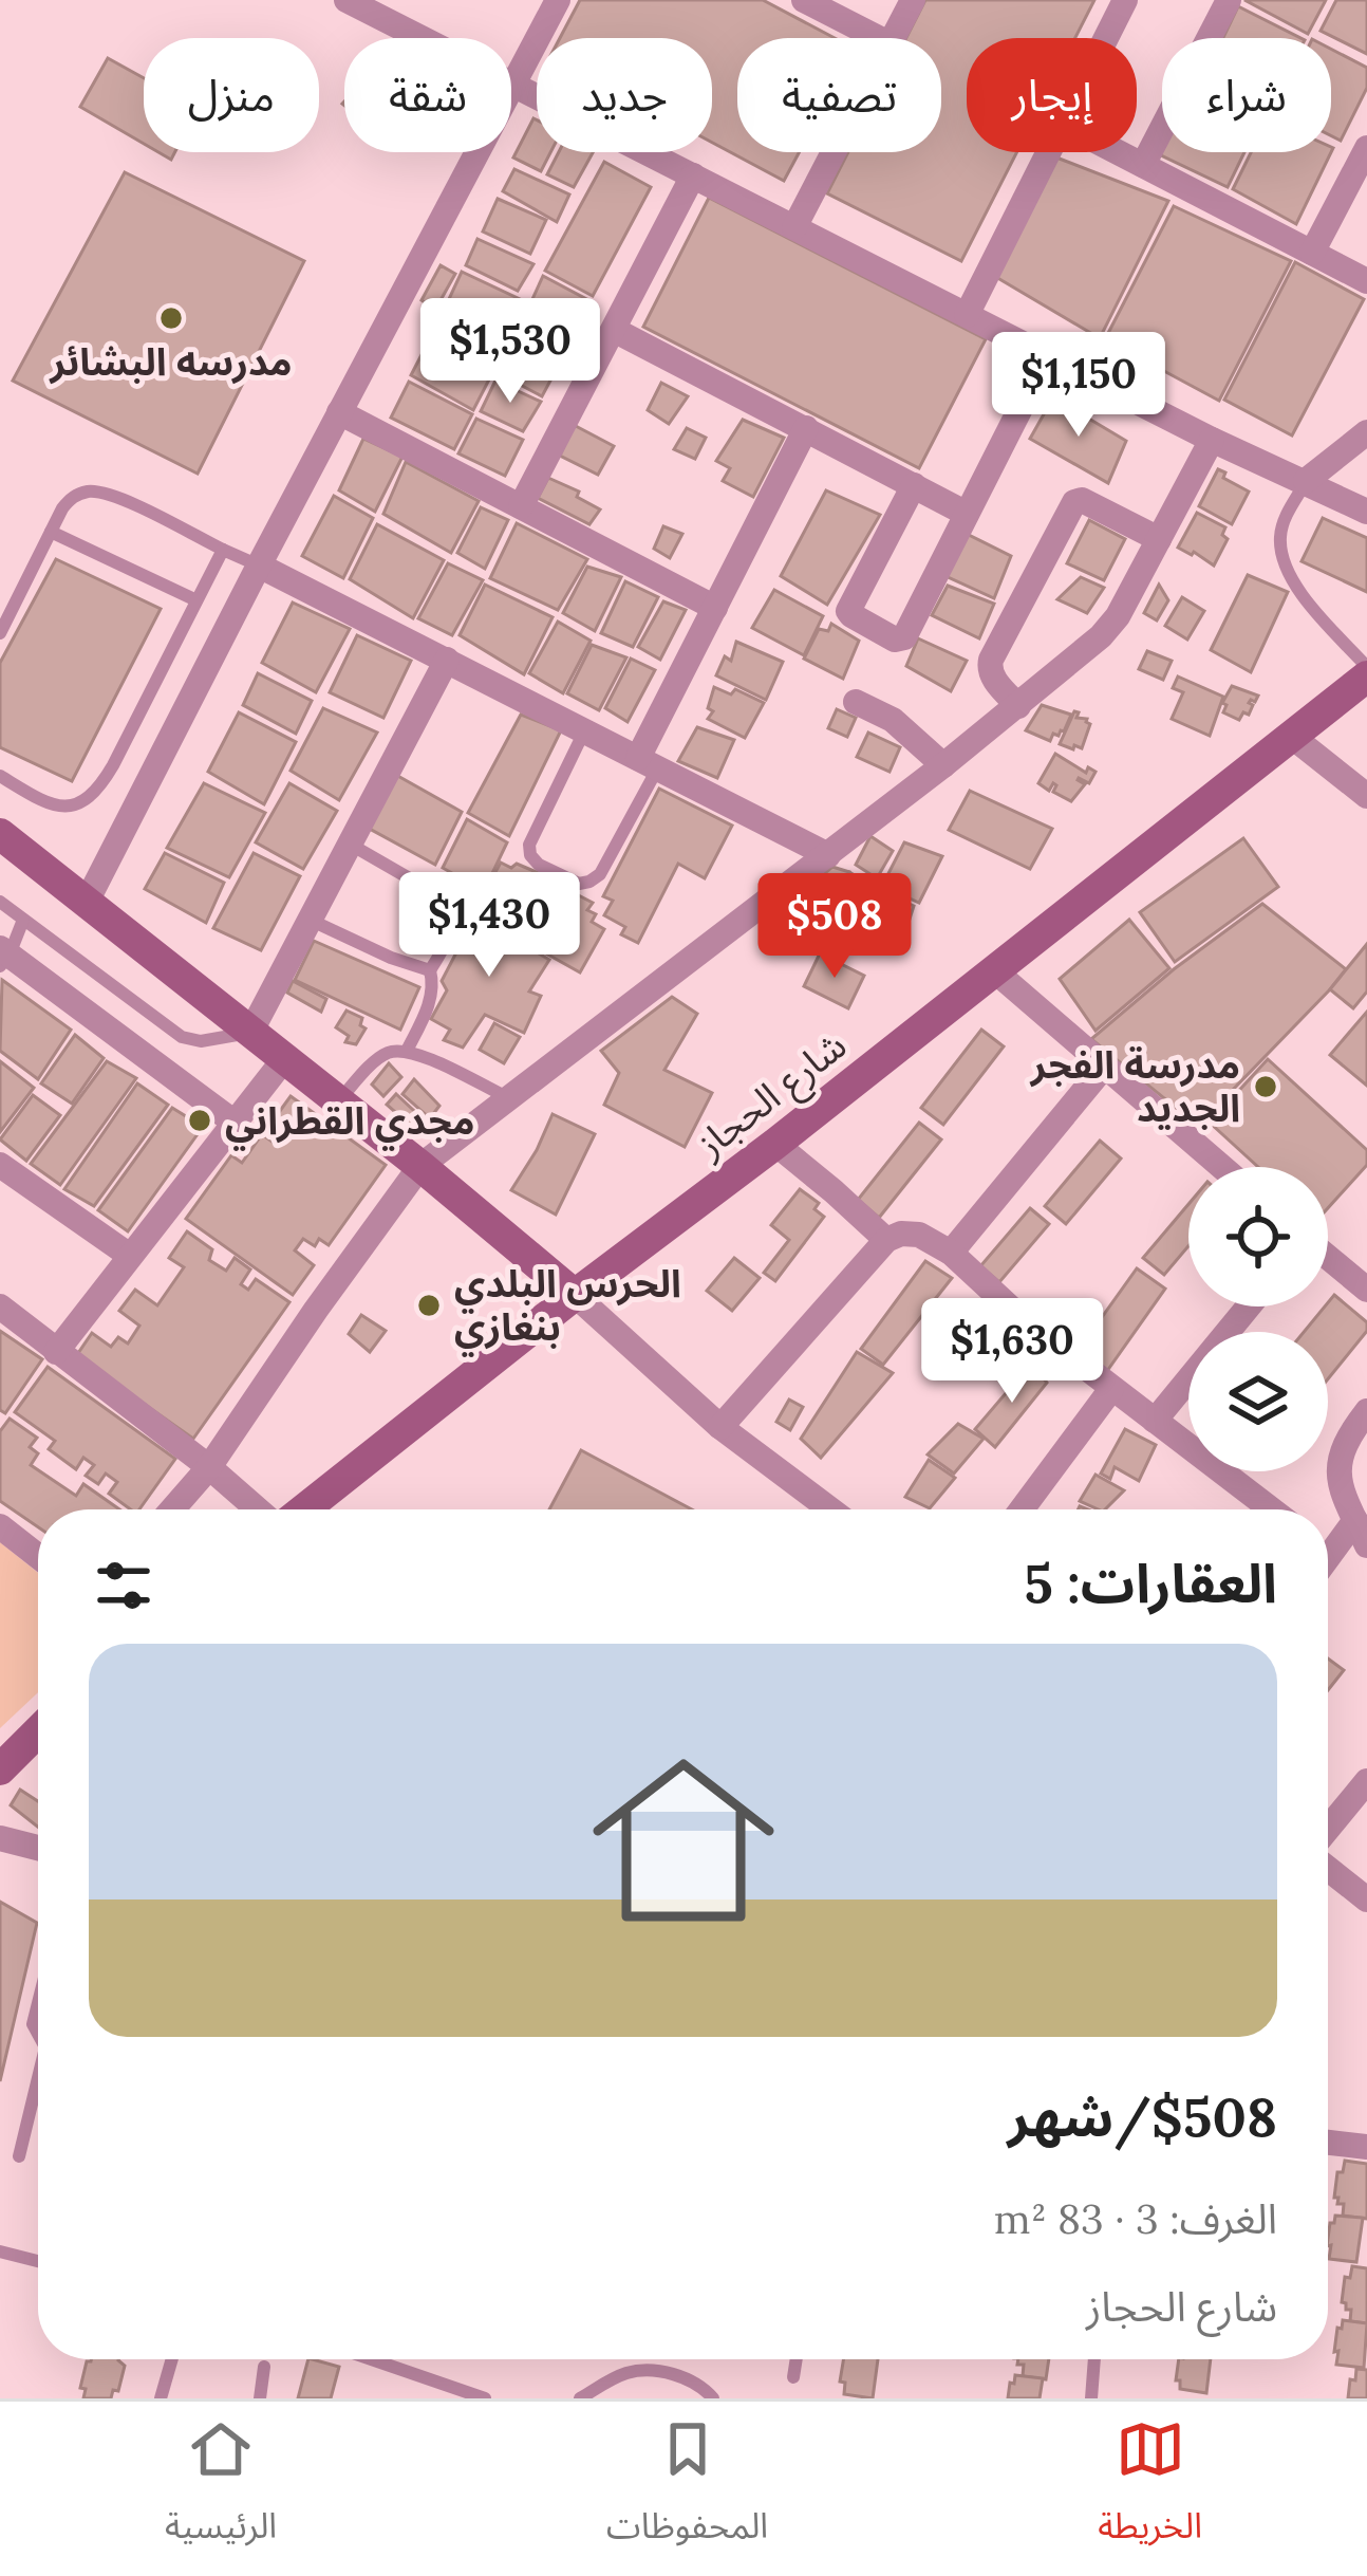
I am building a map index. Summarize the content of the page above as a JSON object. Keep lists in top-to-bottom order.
{
  "streets": {
    "main road": ["شارع الحجاز"]
  },
  "places": [
    "مدرسه البشائر",
    "مدرسة الفجر الجديد",
    "مجدي القطراني",
    "الحرس البلدي بنغازي"
  ],
  "page": {
    "chip": [
      "شراء",
      "إيجار",
      "تصفية",
      "جديد",
      "شقة",
      "منزل"
    ],
    "price": [
      "$1,530",
      "$1,150",
      "$1,430",
      "$508",
      "$1,630"
    ],
    "heading": "العقارات: 5",
    "list": [
      {
        "name": "$508/شهر",
        "note": "الغرف: 3 · 83 m² · شارع الحجاز"
      }
    ],
    "tabs": ["الخريطة", "المحفوظات", "الرئيسية"]
  }
}
